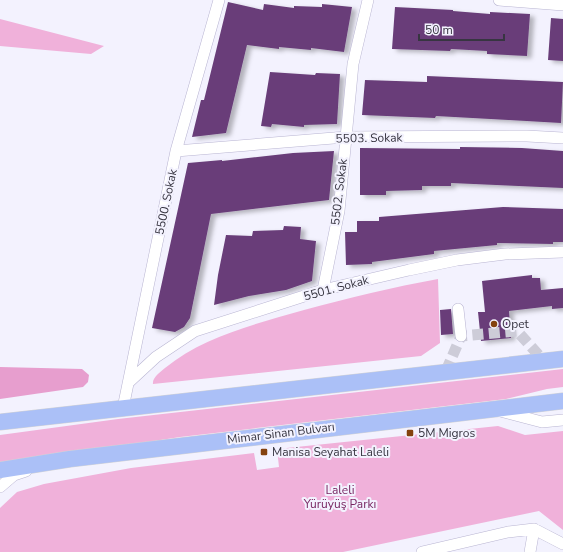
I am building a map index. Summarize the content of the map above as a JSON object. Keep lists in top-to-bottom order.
{
  "streets": {
    "highway": ["Mimar Sinan Bulvarı"],
    "street": [
      "5503. Sokak",
      "5502. Sokak",
      "5500. Sokak",
      "5501. Sokak"
    ]
  },
  "crossings": [
    ["5503. Sokak", "5502. Sokak"],
    ["5503. Sokak", "5500. Sokak"],
    ["5502. Sokak", "5501. Sokak"],
    ["5500. Sokak", "5501. Sokak"]
  ],
  "parks": ["Laleli Yürüyüş Parkı"],
  "places": {
    "other": ["Opet"],
    "transit": ["5M Migros", "Manisa Seyahat Laleli"]
  },
  "scale_bar": "50 m"
}
